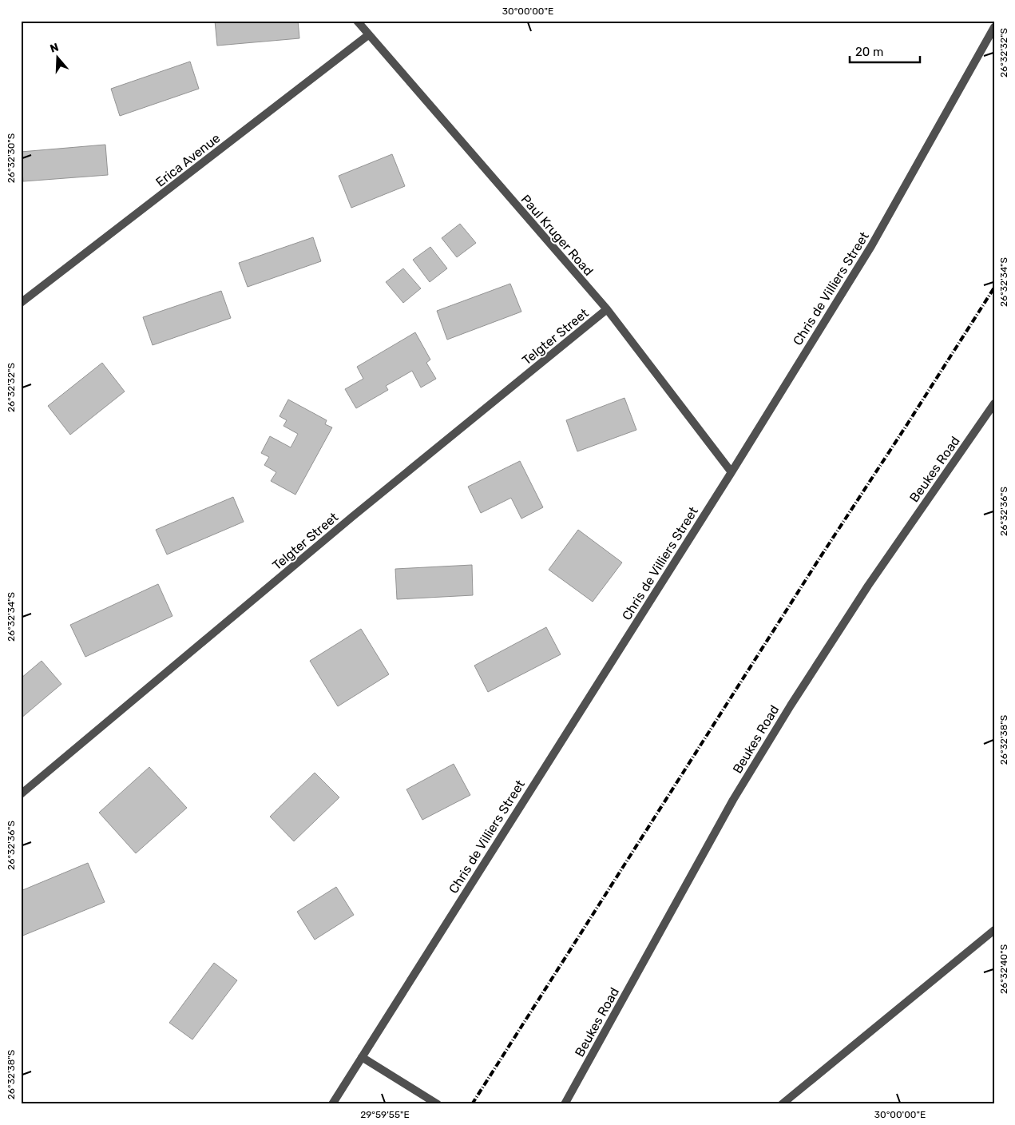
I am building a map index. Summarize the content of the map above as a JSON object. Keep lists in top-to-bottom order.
{
  "streets": {
    "street": [
      "Erica Avenue",
      "Paul Kruger Road",
      "Chris de Villiers Street",
      "Telgter Street",
      "Beukes Road"
    ]
  },
  "crossings": [
    ["Erica Avenue", "Paul Kruger Road"],
    ["Paul Kruger Road", "Chris de Villiers Street"],
    ["Paul Kruger Road", "Telgter Street"]
  ],
  "scale_bar": "20 m",
  "north": "top",
  "coordinates": [
    "30°00'00\"E",
    "26°32'32\"S",
    "26°32'30\"S",
    "26°32'34\"S",
    "26°32'36\"S",
    "26°32'38\"S",
    "26°32'40\"S",
    "29°59'55\"E"
  ]
}
